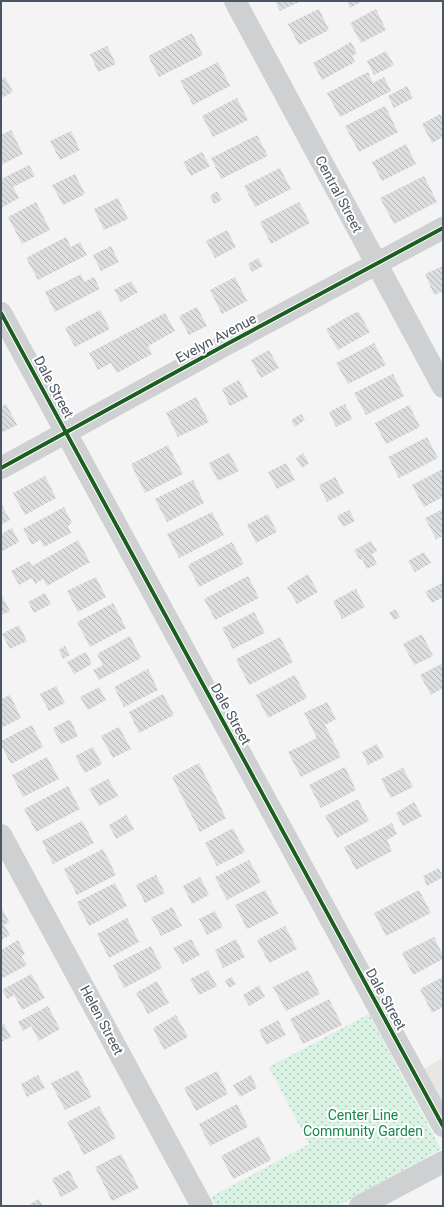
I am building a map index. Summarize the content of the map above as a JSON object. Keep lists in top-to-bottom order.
{
  "streets": {
    "street": [
      "Central Street",
      "Evelyn Avenue",
      "Dale Street",
      "Helen Street"
    ]
  },
  "crossings": [
    ["Central Street", "Evelyn Avenue"],
    ["Evelyn Avenue", "Dale Street"]
  ],
  "parks": ["Center Line Community Garden"]
}
